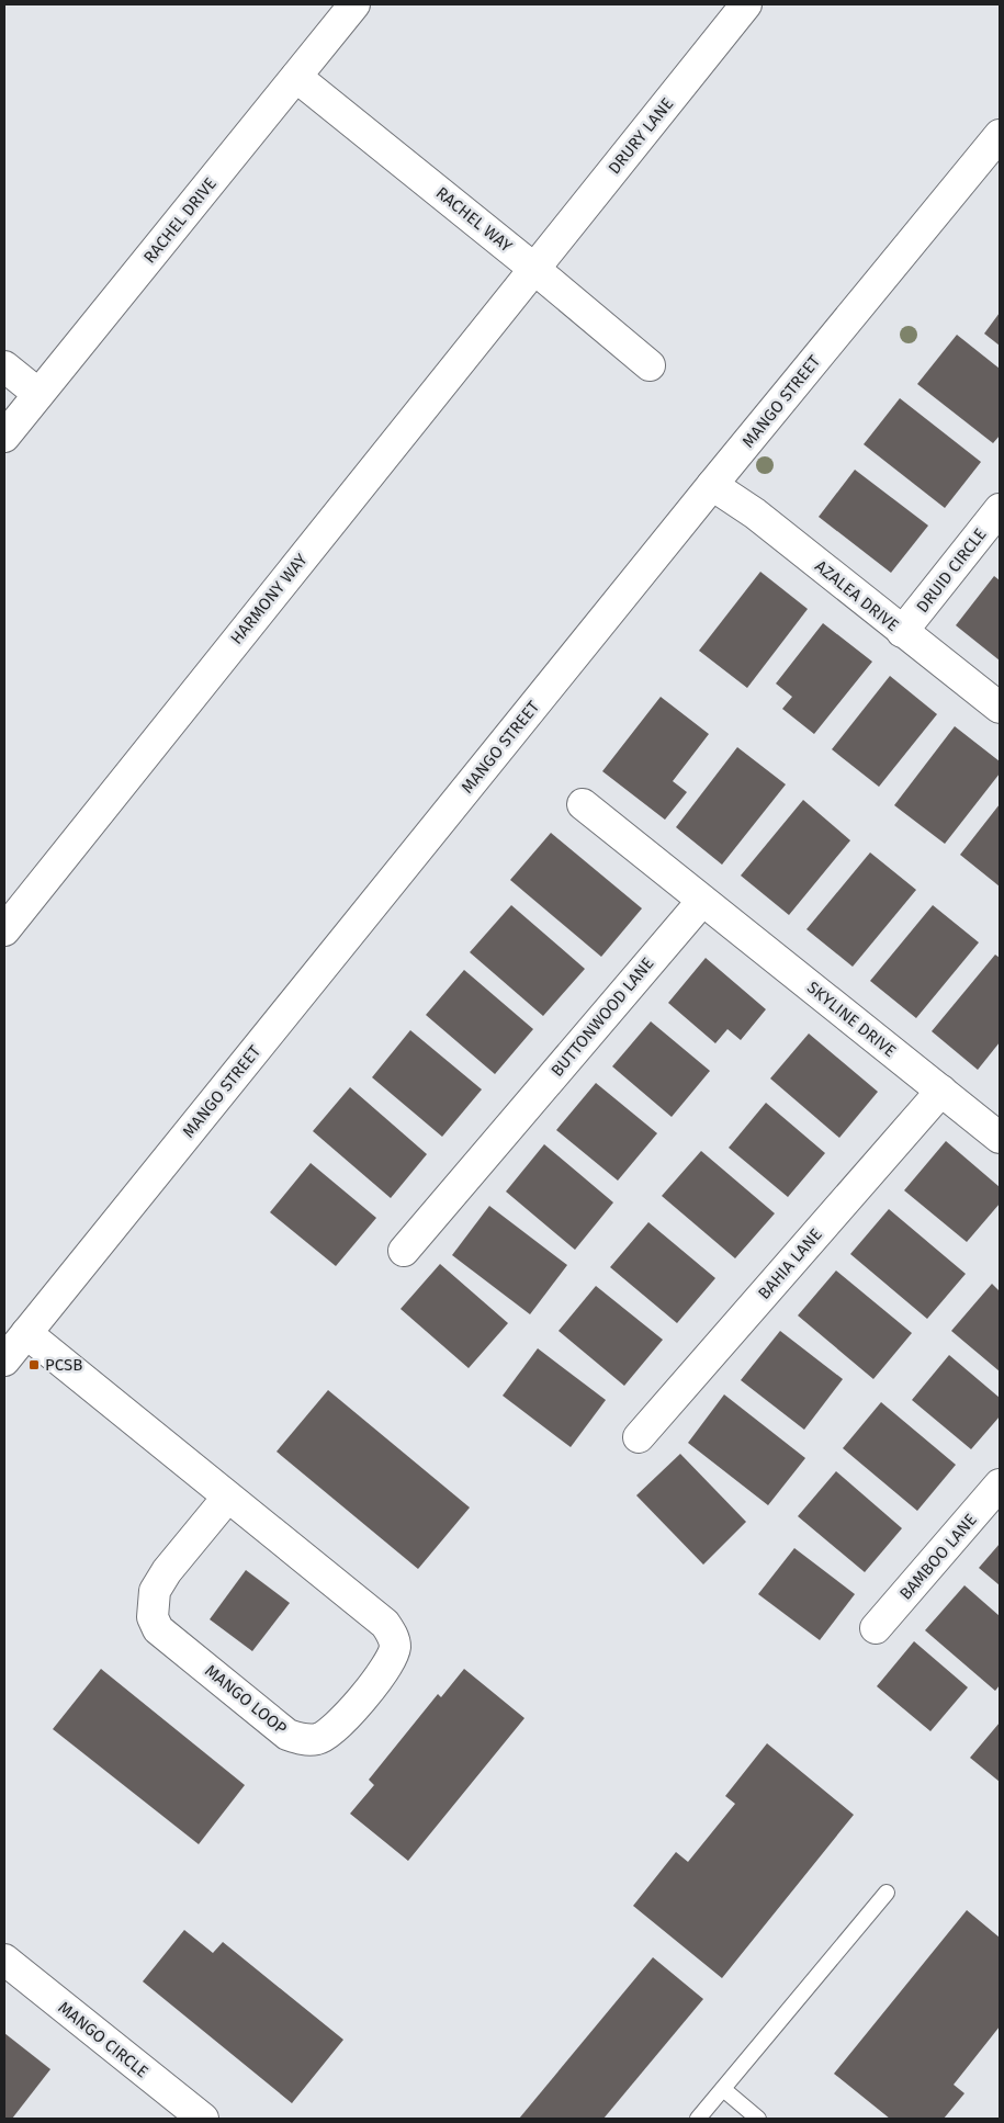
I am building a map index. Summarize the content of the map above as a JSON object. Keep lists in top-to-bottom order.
{
  "streets": {
    "street": [
      "DRURY LANE",
      "RACHEL WAY",
      "RACHEL DRIVE",
      "MANGO STREET",
      "DRUID CIRCLE",
      "AZALEA DRIVE",
      "HARMONY WAY",
      "BUTTONWOOD LANE",
      "SKYLINE DRIVE",
      "BAHIA LANE",
      "BAMBOO LANE",
      "MANGO LOOP",
      "MANGO CIRCLE"
    ]
  },
  "crossings": [
    ["DRURY LANE", "RACHEL WAY"],
    ["DRURY LANE", "HARMONY WAY"],
    ["RACHEL WAY", "RACHEL DRIVE"],
    ["RACHEL WAY", "HARMONY WAY"],
    ["MANGO STREET", "AZALEA DRIVE"],
    ["MANGO STREET", "MANGO LOOP"],
    ["DRUID CIRCLE", "AZALEA DRIVE"],
    ["BUTTONWOOD LANE", "SKYLINE DRIVE"],
    ["SKYLINE DRIVE", "BAHIA LANE"]
  ],
  "places": {
    "transit": ["PCSB"]
  }
}
